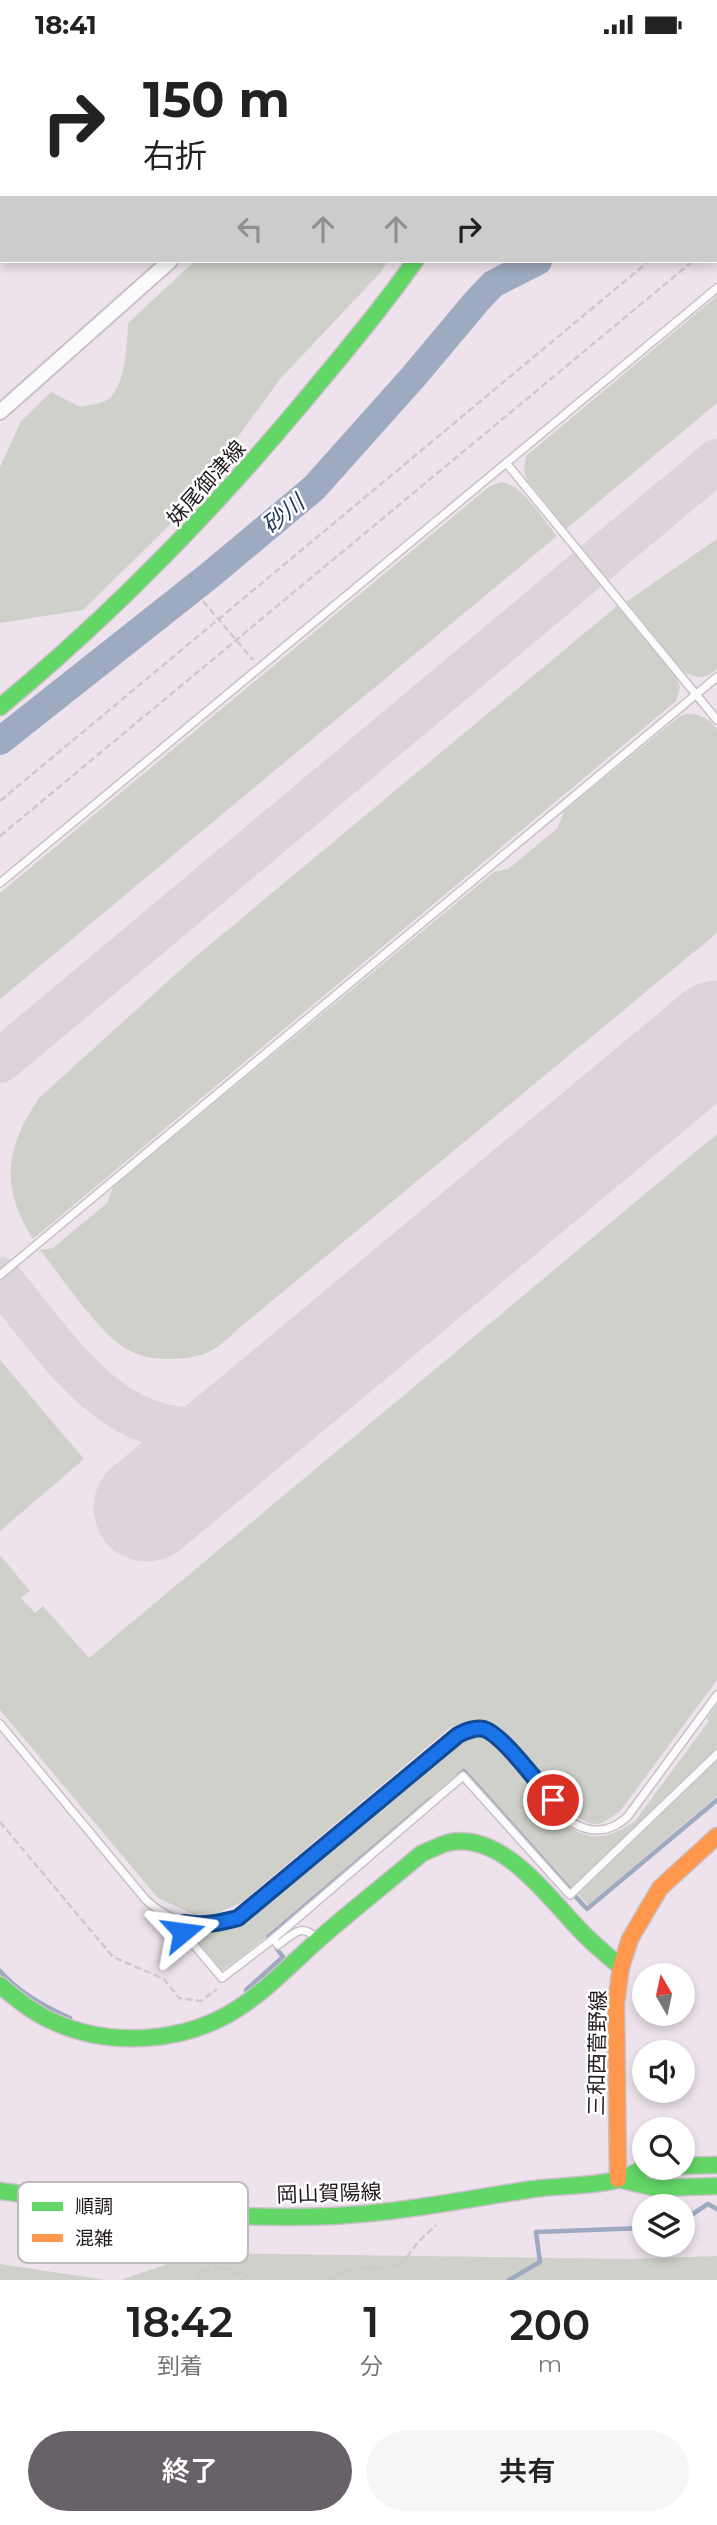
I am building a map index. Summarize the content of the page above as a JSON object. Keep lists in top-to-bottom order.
{
  "streets": {
    "main road": ["妹尾御津線", "三和西菅野線", "岡山賀陽線"]
  },
  "crossings": [
    ["三和西菅野線", "岡山賀陽線"]
  ],
  "water": ["砂川"],
  "legend": ["順調", "混雑"],
  "north": "top",
  "page": {
    "status": "18:41",
    "turn": ["150 m", "右折"],
    "eta": [
      "18:42",
      "到着",
      "1",
      "分",
      "200",
      "m"
    ],
    "buttons": ["終了", "共有"]
  }
}
